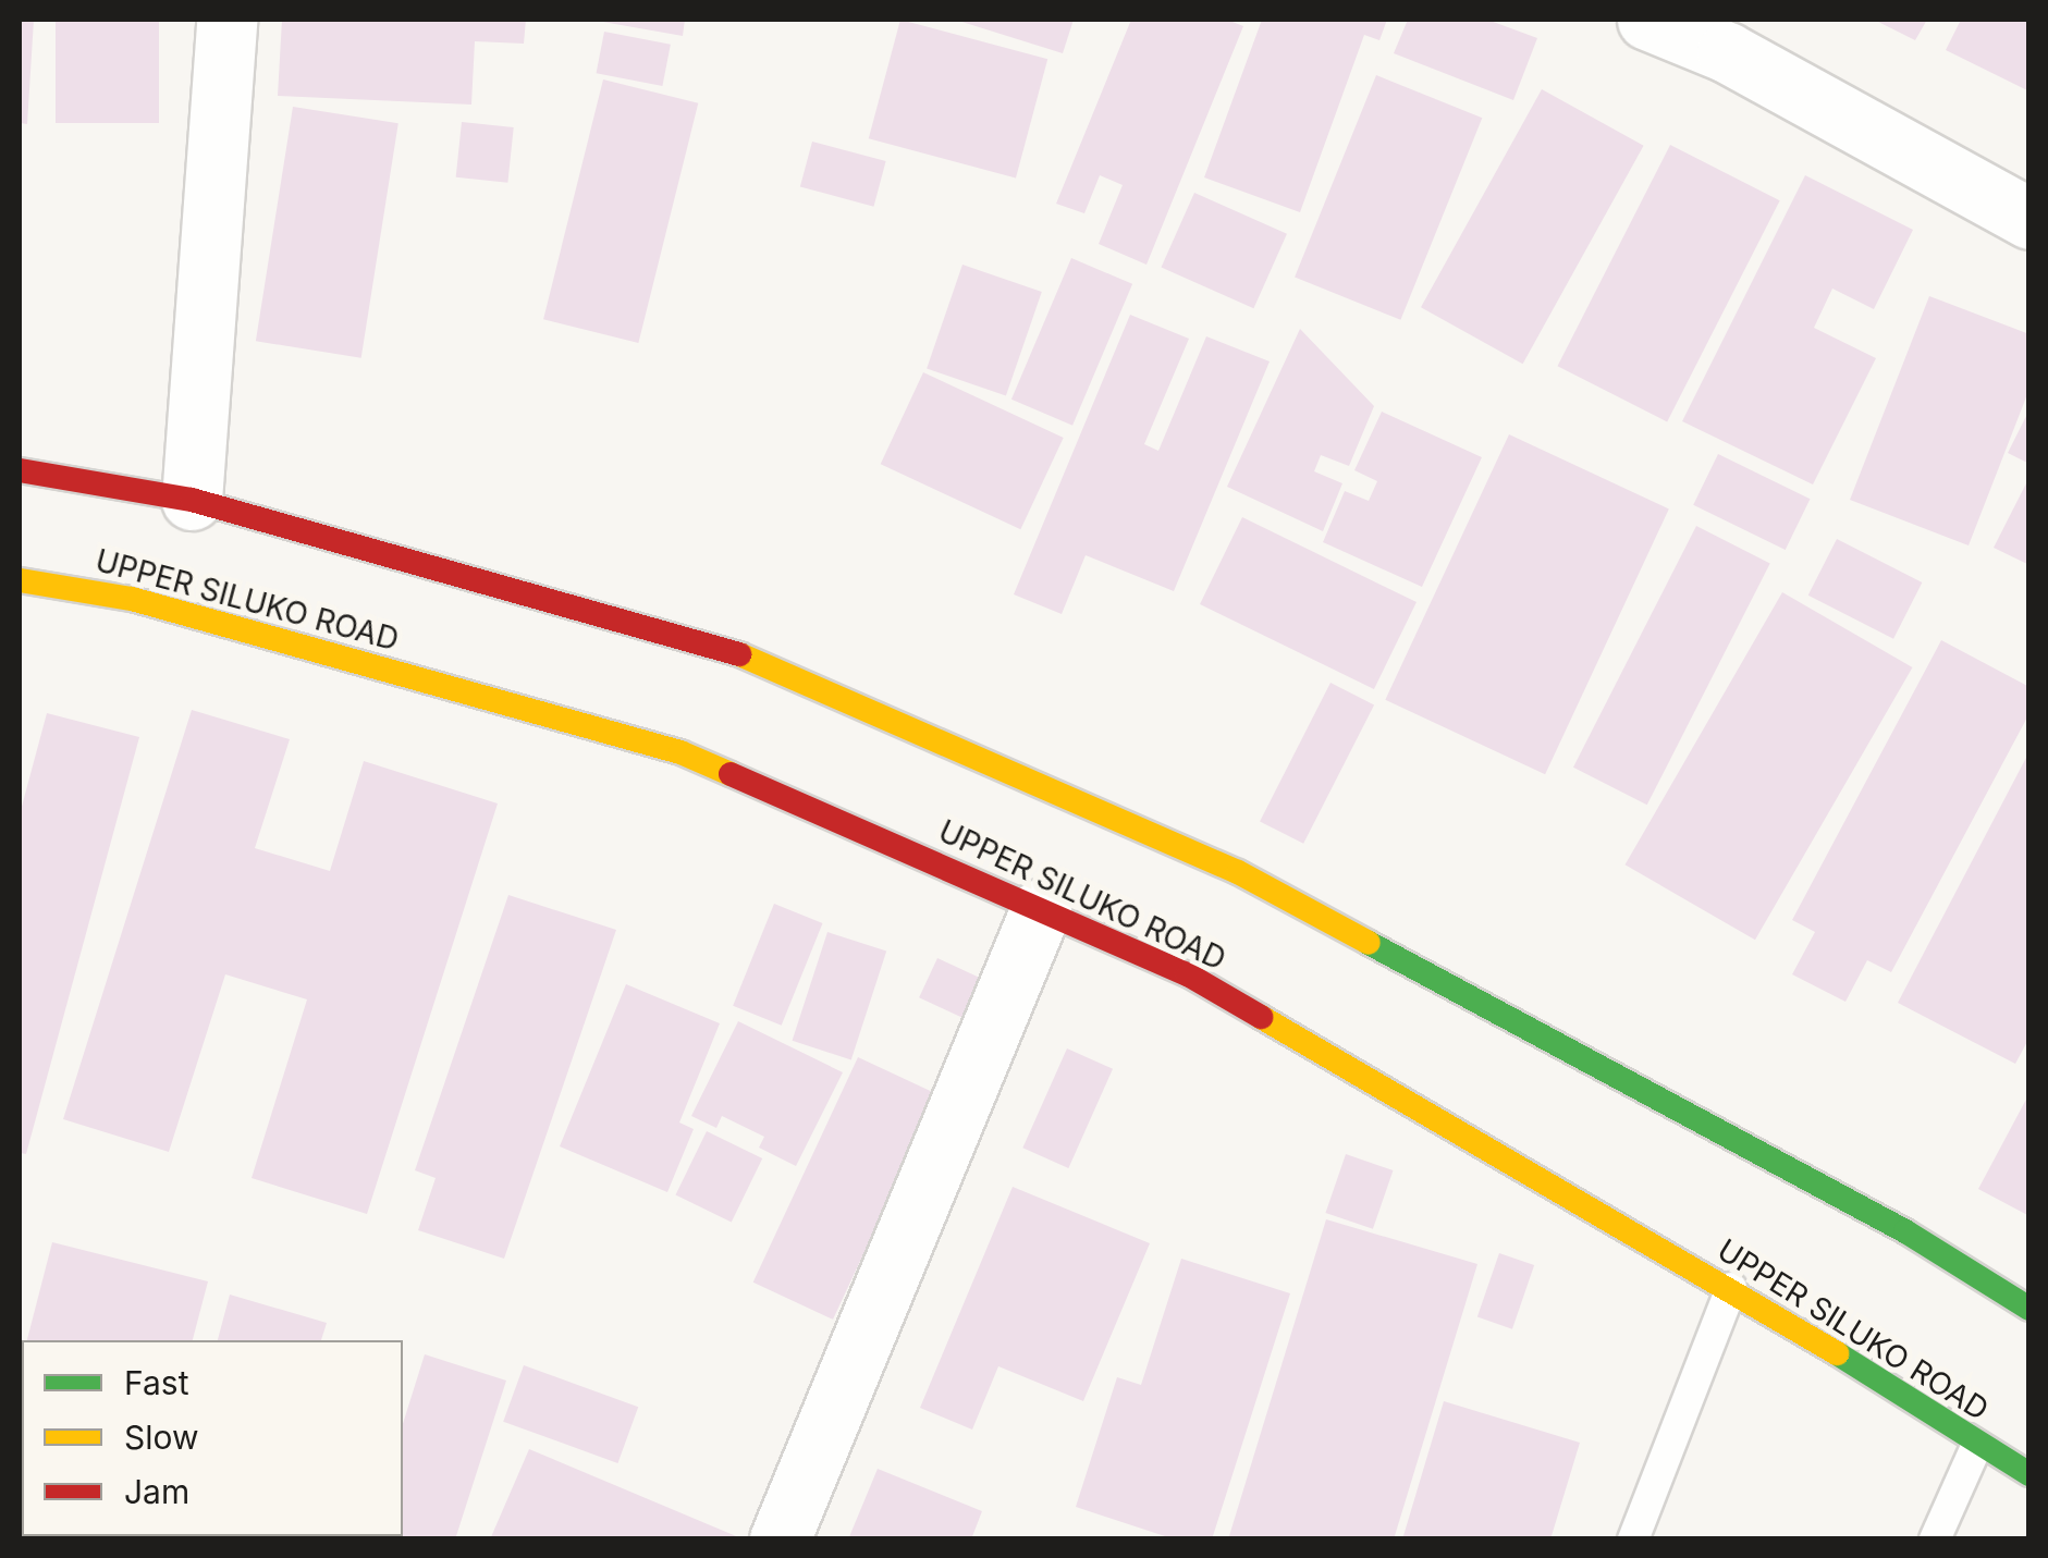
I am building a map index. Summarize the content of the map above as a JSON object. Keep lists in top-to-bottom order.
{
  "streets": {
    "main road": ["UPPER SILUKO ROAD"]
  },
  "legend": ["Fast", "Slow", "Jam"]
}
